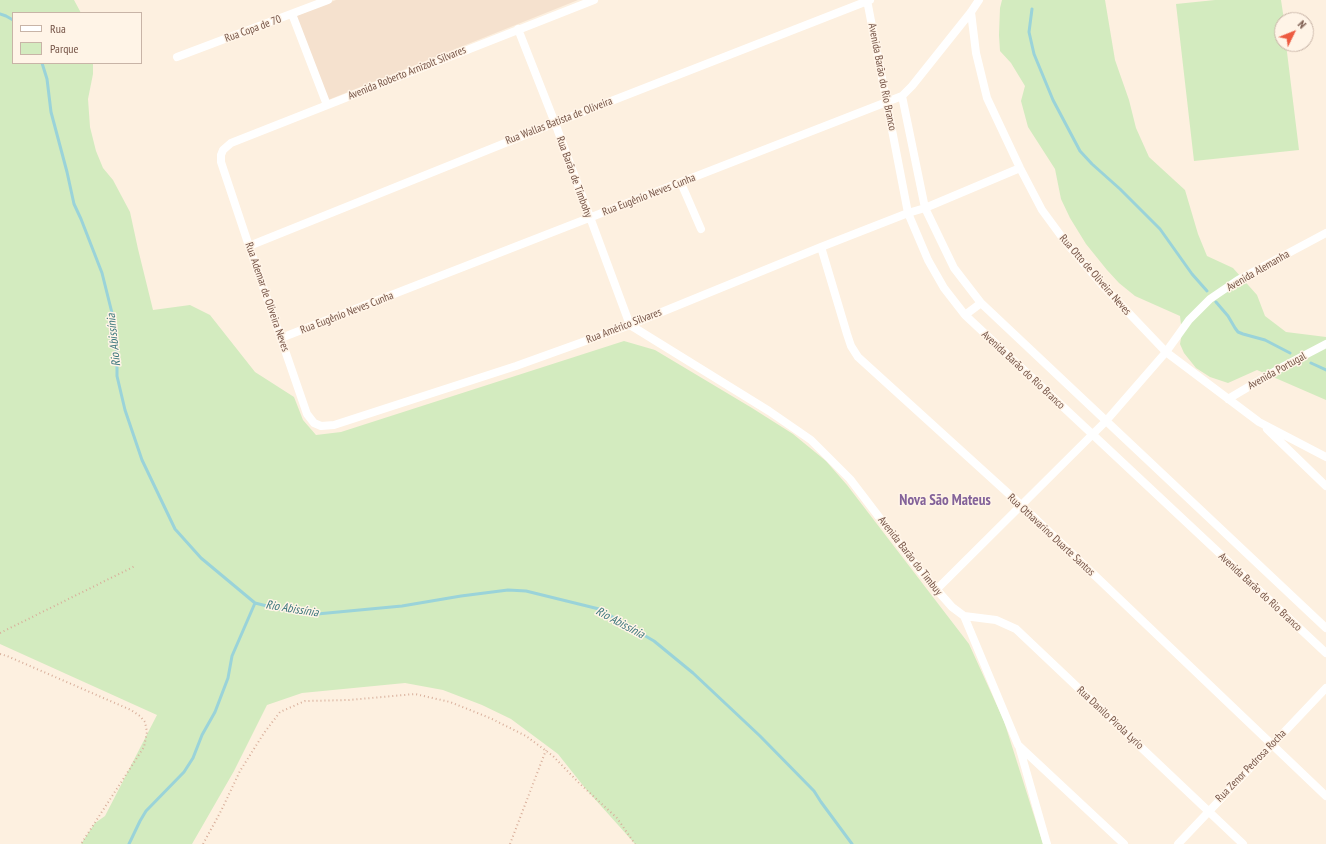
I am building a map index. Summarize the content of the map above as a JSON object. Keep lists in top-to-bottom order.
{
  "streets": {
    "street": [
      "Rua Copa de 70",
      "Avenida Roberto Arnizolt Silvares",
      "Avenida Barão do Rio Branco",
      "Rua Wallas Batista de Oliveira",
      "Rua Barão de Timbohy",
      "Rua Eugênio Neves Cunha",
      "Avenida Alemanha",
      "Rua Otto de Oliveira Neves",
      "Rua Ademar de Oliveira Neves",
      "Rua Américo Silvares",
      "Avenida Portugal",
      "Rua Othavarino Duarte Santos",
      "Avenida Barão do Timbuy",
      "Rua Danilo Pirola Lyrio",
      "Rua Zenor Pedrosa Rocha"
    ]
  },
  "crossings": [
    ["Avenida Roberto Arnizolt Silvares", "Rua Barão de Timbohy"],
    ["Avenida Roberto Arnizolt Silvares", "Rua Ademar de Oliveira Neves"],
    ["Avenida Barão do Rio Branco", "Rua Wallas Batista de Oliveira"],
    ["Avenida Barão do Rio Branco", "Rua Eugênio Neves Cunha"],
    ["Avenida Barão do Rio Branco", "Avenida Alemanha"],
    ["Avenida Barão do Rio Branco", "Rua Américo Silvares"],
    ["Rua Wallas Batista de Oliveira", "Rua Barão de Timbohy"],
    ["Rua Wallas Batista de Oliveira", "Rua Ademar de Oliveira Neves"],
    ["Rua Barão de Timbohy", "Rua Eugênio Neves Cunha"],
    ["Rua Barão de Timbohy", "Rua Américo Silvares"],
    ["Rua Barão de Timbohy", "Avenida Barão do Timbuy"],
    ["Rua Eugênio Neves Cunha", "Rua Otto de Oliveira Neves"],
    ["Rua Eugênio Neves Cunha", "Rua Ademar de Oliveira Neves"],
    ["Avenida Alemanha", "Rua Otto de Oliveira Neves"],
    ["Avenida Alemanha", "Rua Othavarino Duarte Santos"],
    ["Avenida Alemanha", "Avenida Barão do Timbuy"],
    ["Rua Otto de Oliveira Neves", "Rua Américo Silvares"],
    ["Rua Otto de Oliveira Neves", "Avenida Portugal"],
    ["Rua Ademar de Oliveira Neves", "Rua Américo Silvares"],
    ["Rua Américo Silvares", "Rua Othavarino Duarte Santos"],
    ["Rua Américo Silvares", "Avenida Barão do Timbuy"],
    ["Rua Othavarino Duarte Santos", "Rua Zenor Pedrosa Rocha"],
    ["Avenida Barão do Timbuy", "Rua Danilo Pirola Lyrio"],
    ["Rua Danilo Pirola Lyrio", "Rua Zenor Pedrosa Rocha"]
  ],
  "districts": ["Nova São Mateus"],
  "water": ["Rio Abissínia"],
  "legend": ["Rua", "Parque"],
  "north": "top right"
}
